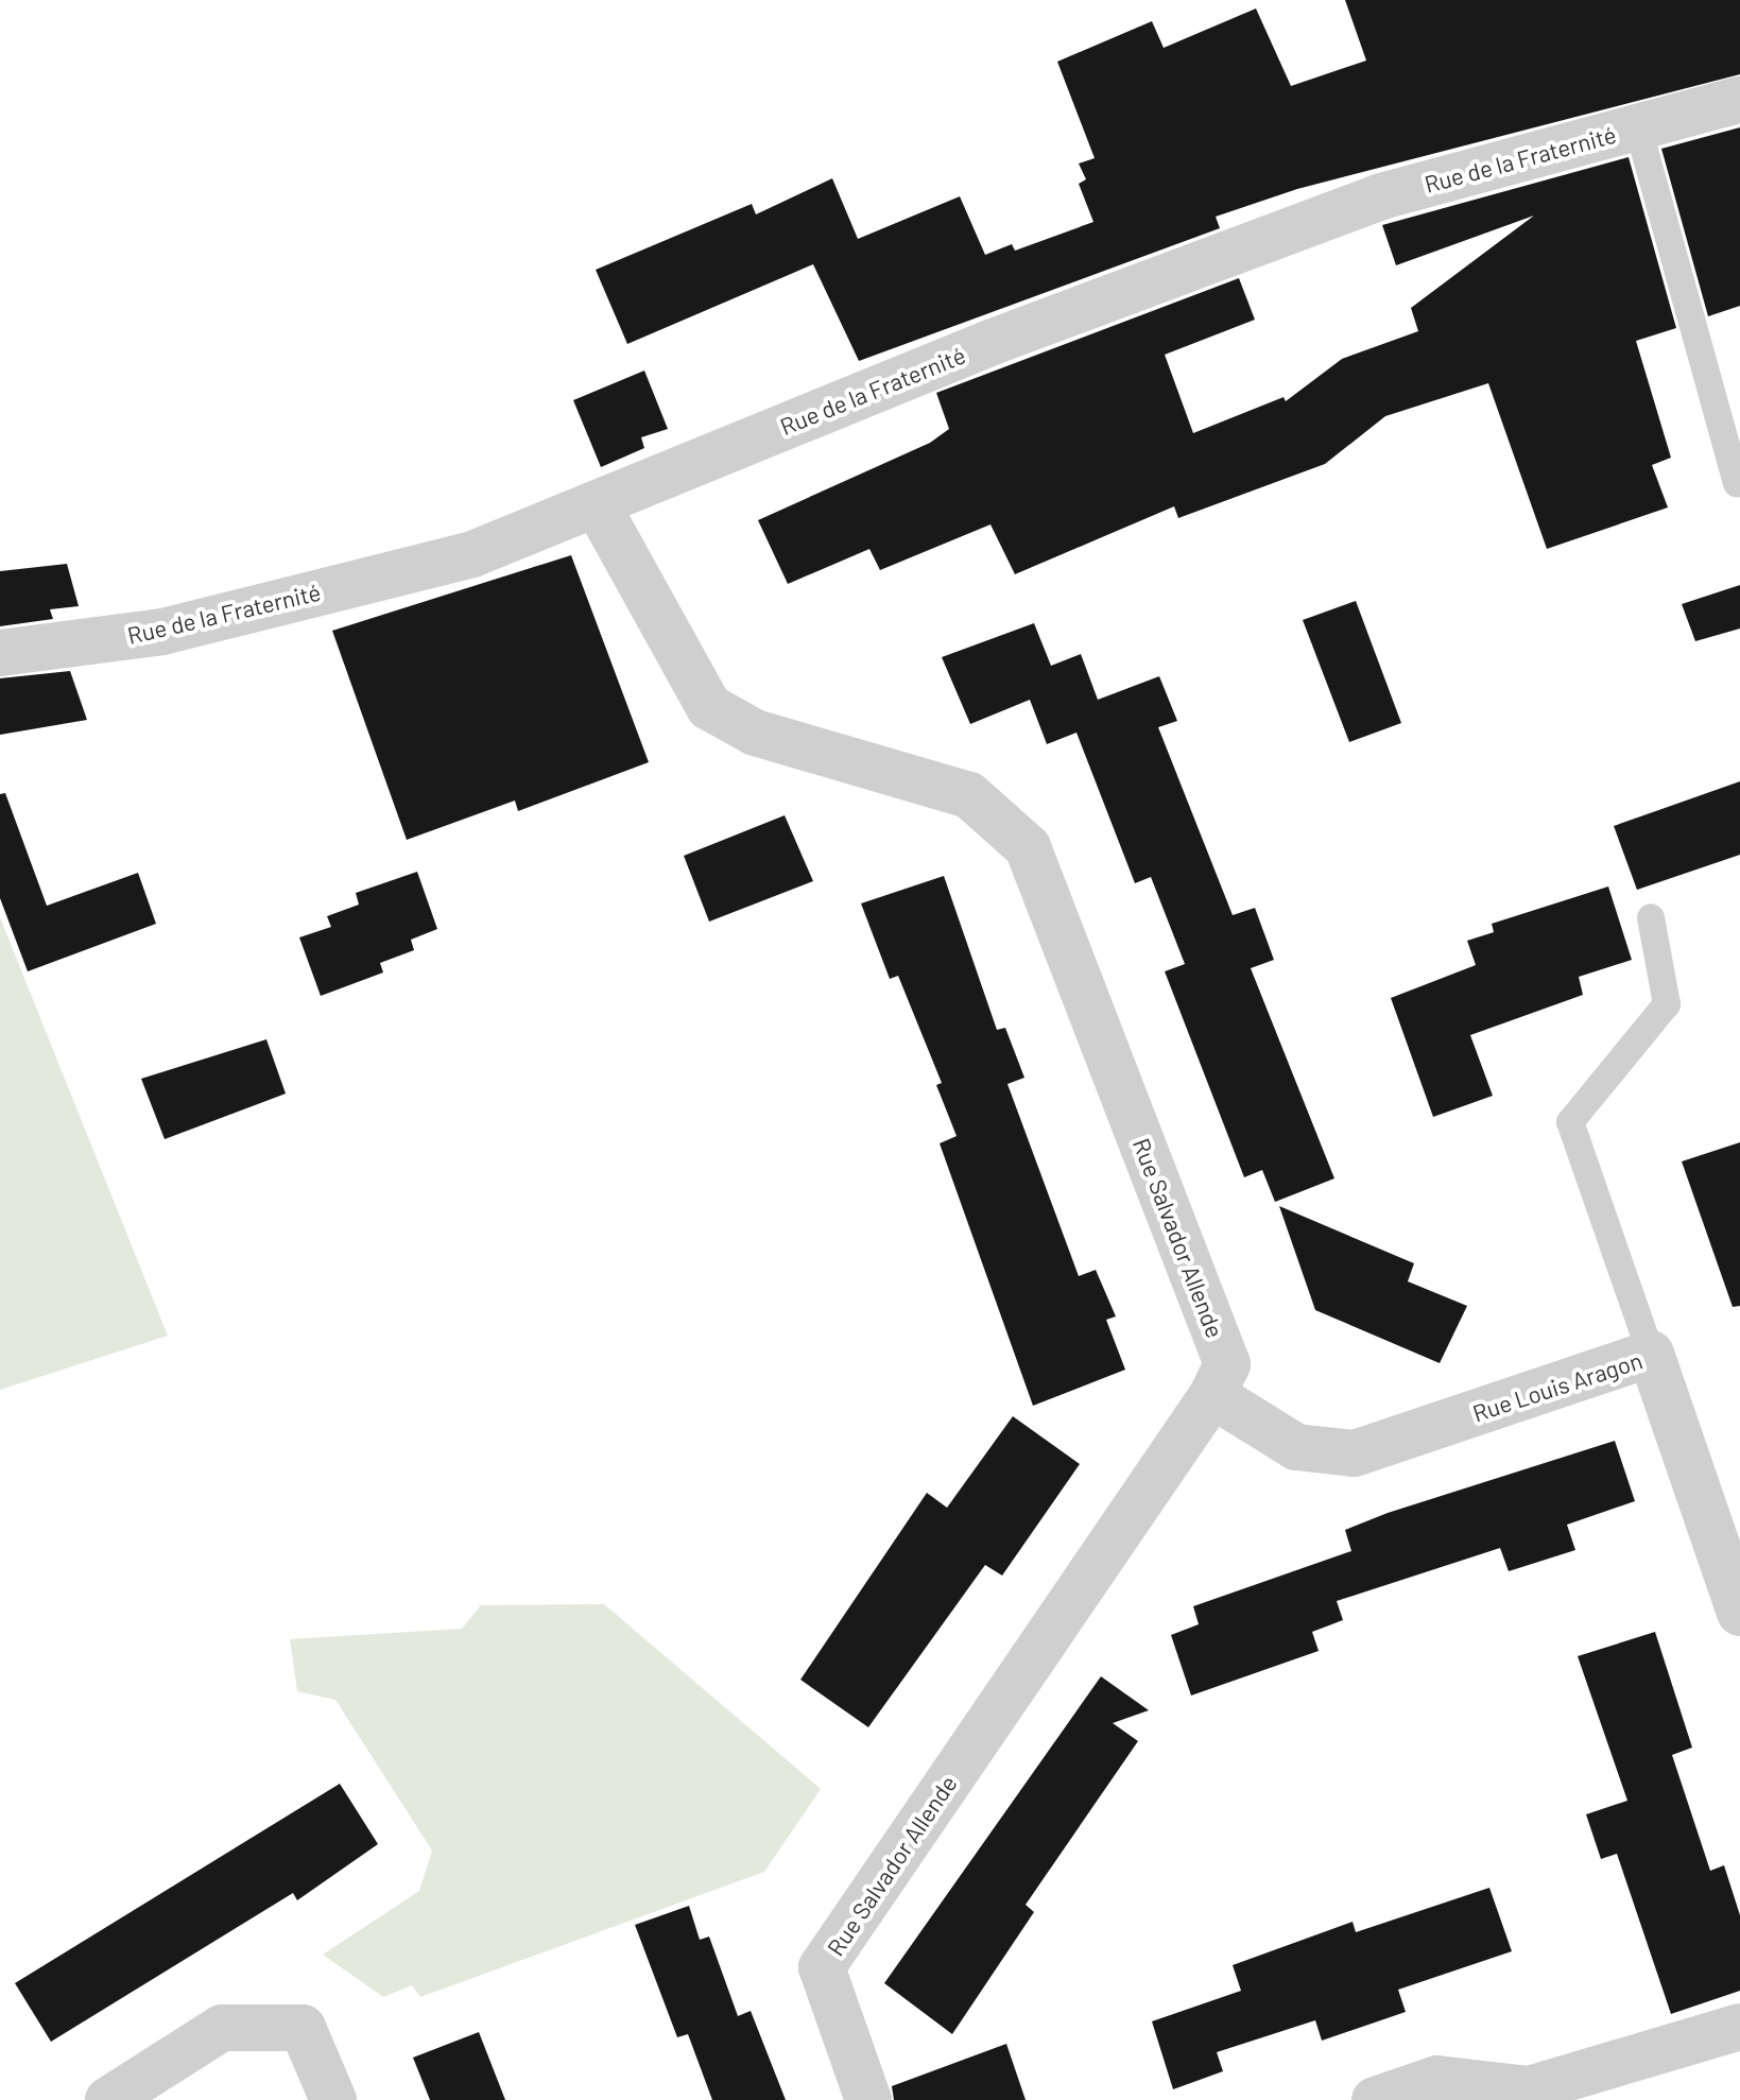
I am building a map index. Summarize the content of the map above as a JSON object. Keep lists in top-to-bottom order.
{
  "streets": {
    "street": ["Rue de la Fraternité", "Rue Salvador Allende", "Rue Louis Aragon"]
  },
  "crossings": [
    ["Rue de la Fraternité", "Rue Salvador Allende"],
    ["Rue Salvador Allende", "Rue Louis Aragon"]
  ]
}
